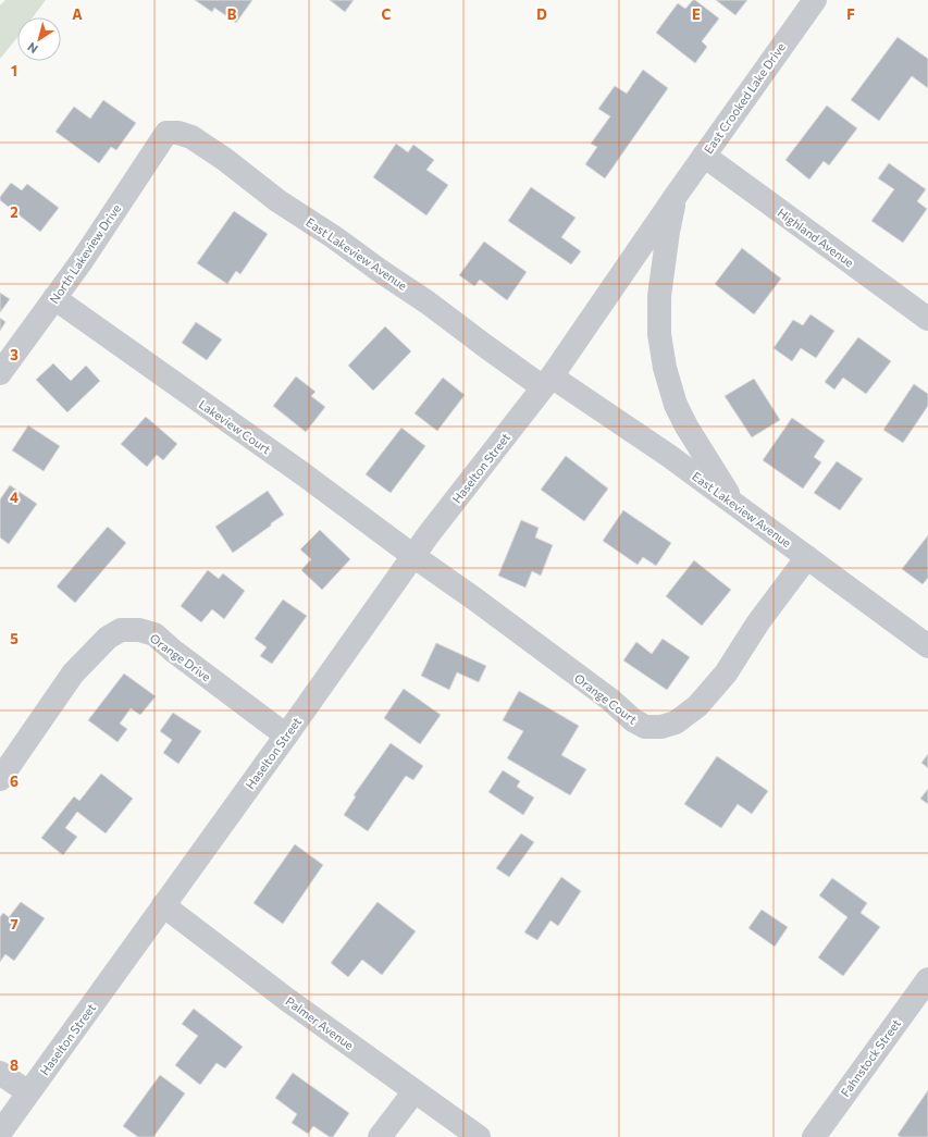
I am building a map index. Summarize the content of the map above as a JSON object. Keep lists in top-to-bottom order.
{
  "streets": {
    "street": [
      "East Crooked Lake Drive",
      "Highland Avenue",
      "North Lakeview Drive",
      "East Lakeview Avenue",
      "Lakeview Court",
      "Haselton Street",
      "Orange Drive",
      "Orange Court",
      "Palmer Avenue",
      "Fahnstock Street"
    ]
  },
  "crossings": [
    ["East Crooked Lake Drive", "Highland Avenue"],
    ["East Crooked Lake Drive", "East Lakeview Avenue"],
    ["East Crooked Lake Drive", "Haselton Street"],
    ["North Lakeview Drive", "East Lakeview Avenue"],
    ["North Lakeview Drive", "Lakeview Court"],
    ["East Lakeview Avenue", "Haselton Street"],
    ["East Lakeview Avenue", "Orange Court"],
    ["Lakeview Court", "Haselton Street"],
    ["Lakeview Court", "Orange Court"],
    ["Haselton Street", "Orange Drive"],
    ["Haselton Street", "Orange Court"],
    ["Haselton Street", "Palmer Avenue"]
  ],
  "north": "bottom left",
  "grid": {
    "columns": [
      "A",
      "B",
      "C",
      "D",
      "E",
      "F"
    ],
    "rows": [
      "1",
      "2",
      "3",
      "4",
      "5",
      "6",
      "7",
      "8"
    ]
  }
}
